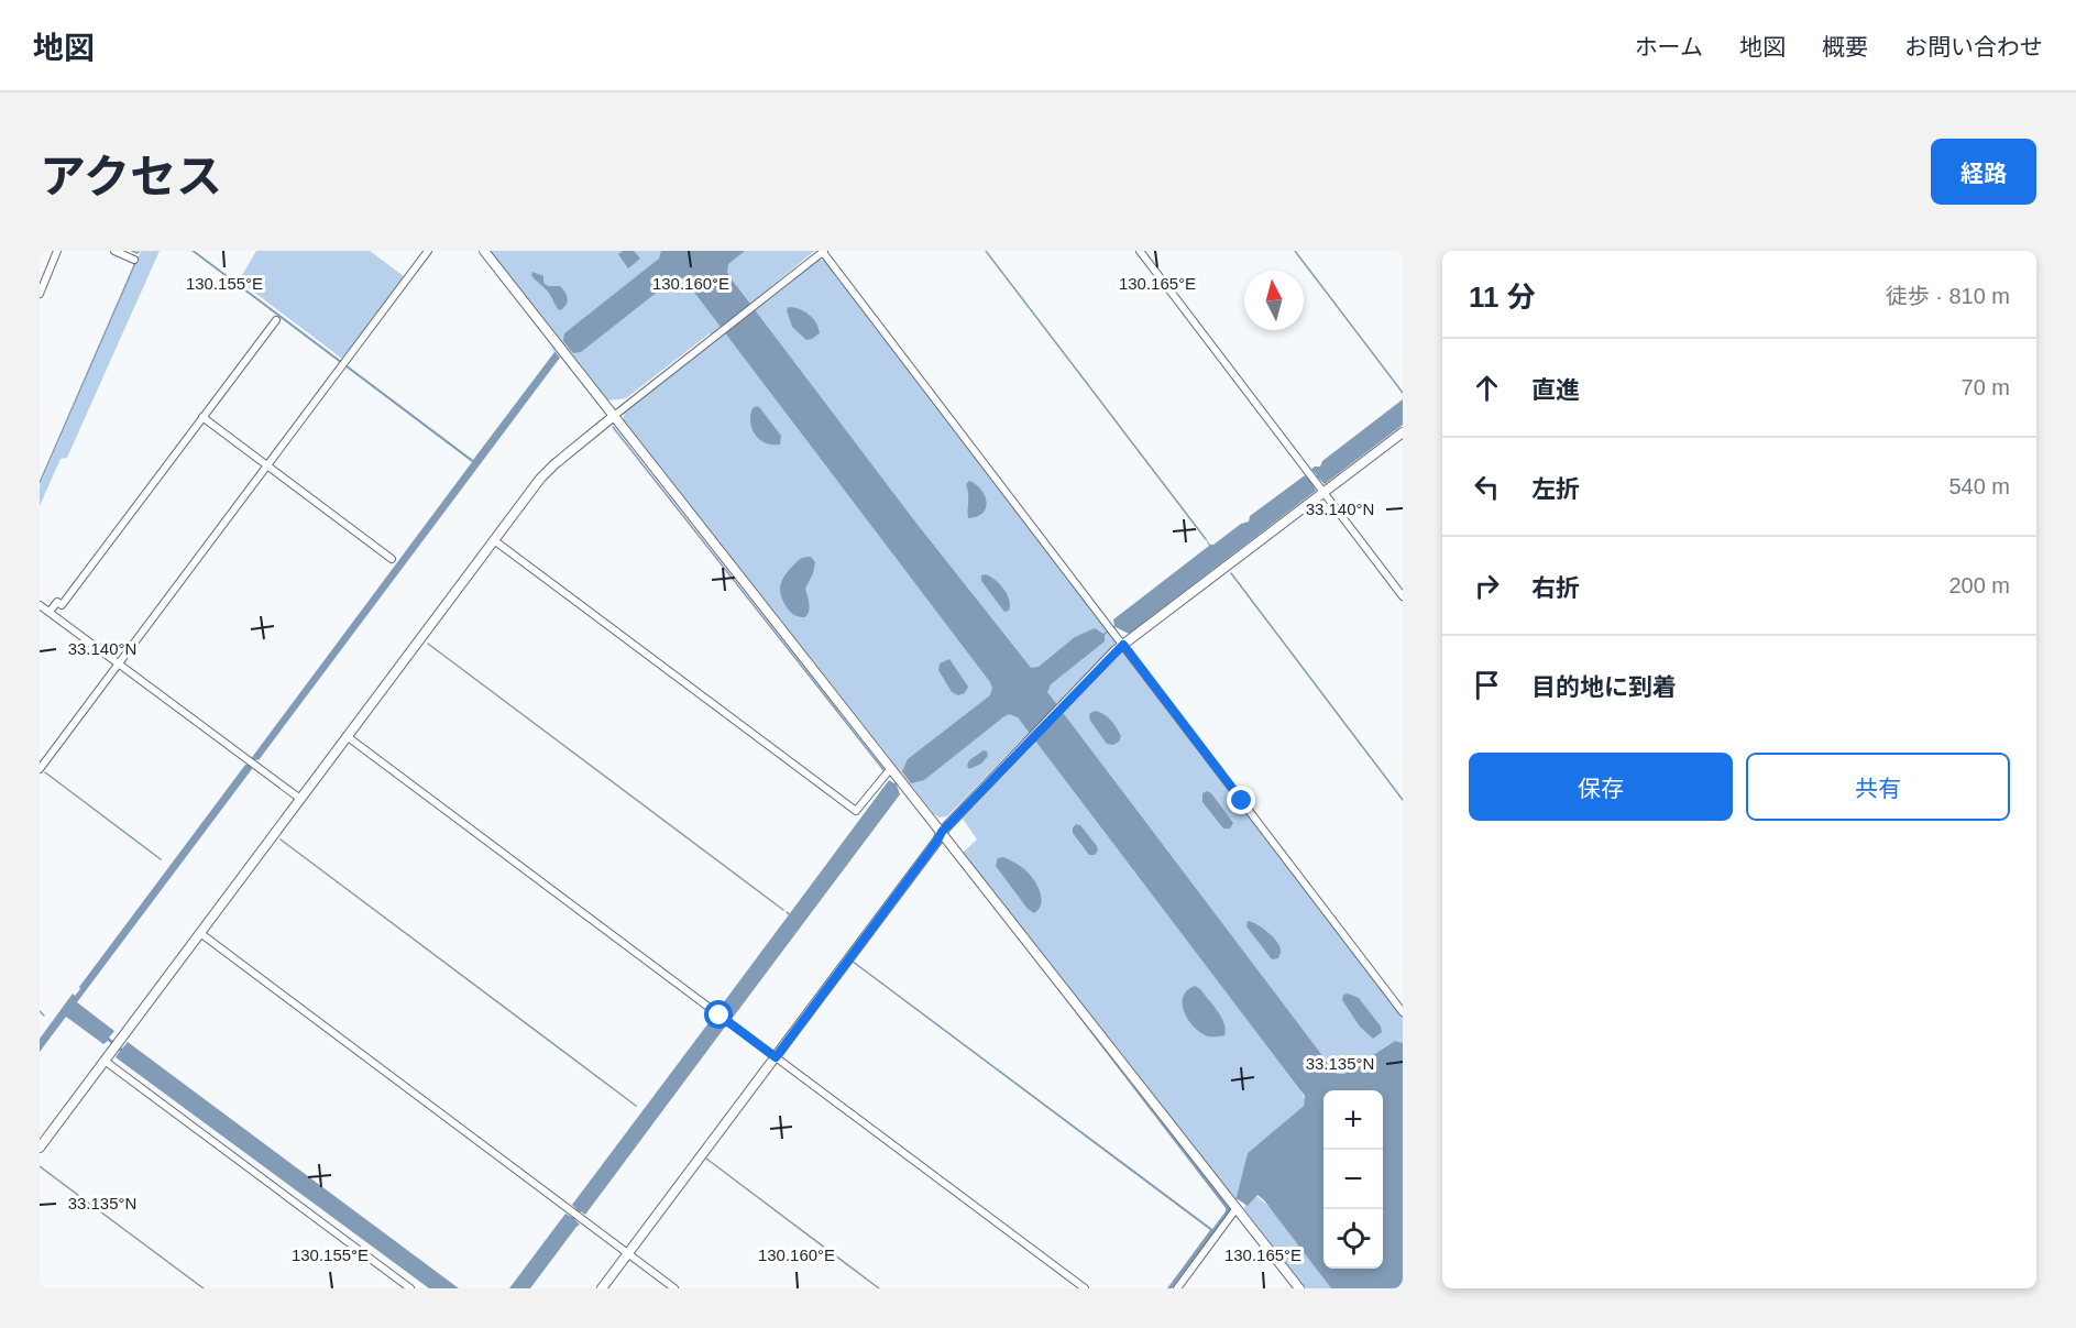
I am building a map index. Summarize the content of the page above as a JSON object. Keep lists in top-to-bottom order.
{
  "north": "top",
  "page": {
    "header": "地図",
    "nav": [
      "ホーム",
      "地図",
      "概要",
      "お問い合わせ"
    ],
    "title": "アクセス",
    "buttons": [
      "経路",
      ["保存", "共有"]
    ],
    "heading": ["11 分", "徒歩 · 810 m"],
    "list": [
      ["直進", "70 m"],
      ["左折", "540 m"],
      ["右折", "200 m"],
      "目的地に到着"
    ],
    "map_buttons": ["+", "−"]
  },
  "coordinates": [
    "130.155°E",
    "130.160°E",
    "130.165°E",
    "33.140°N",
    "33.135°N"
  ]
}
